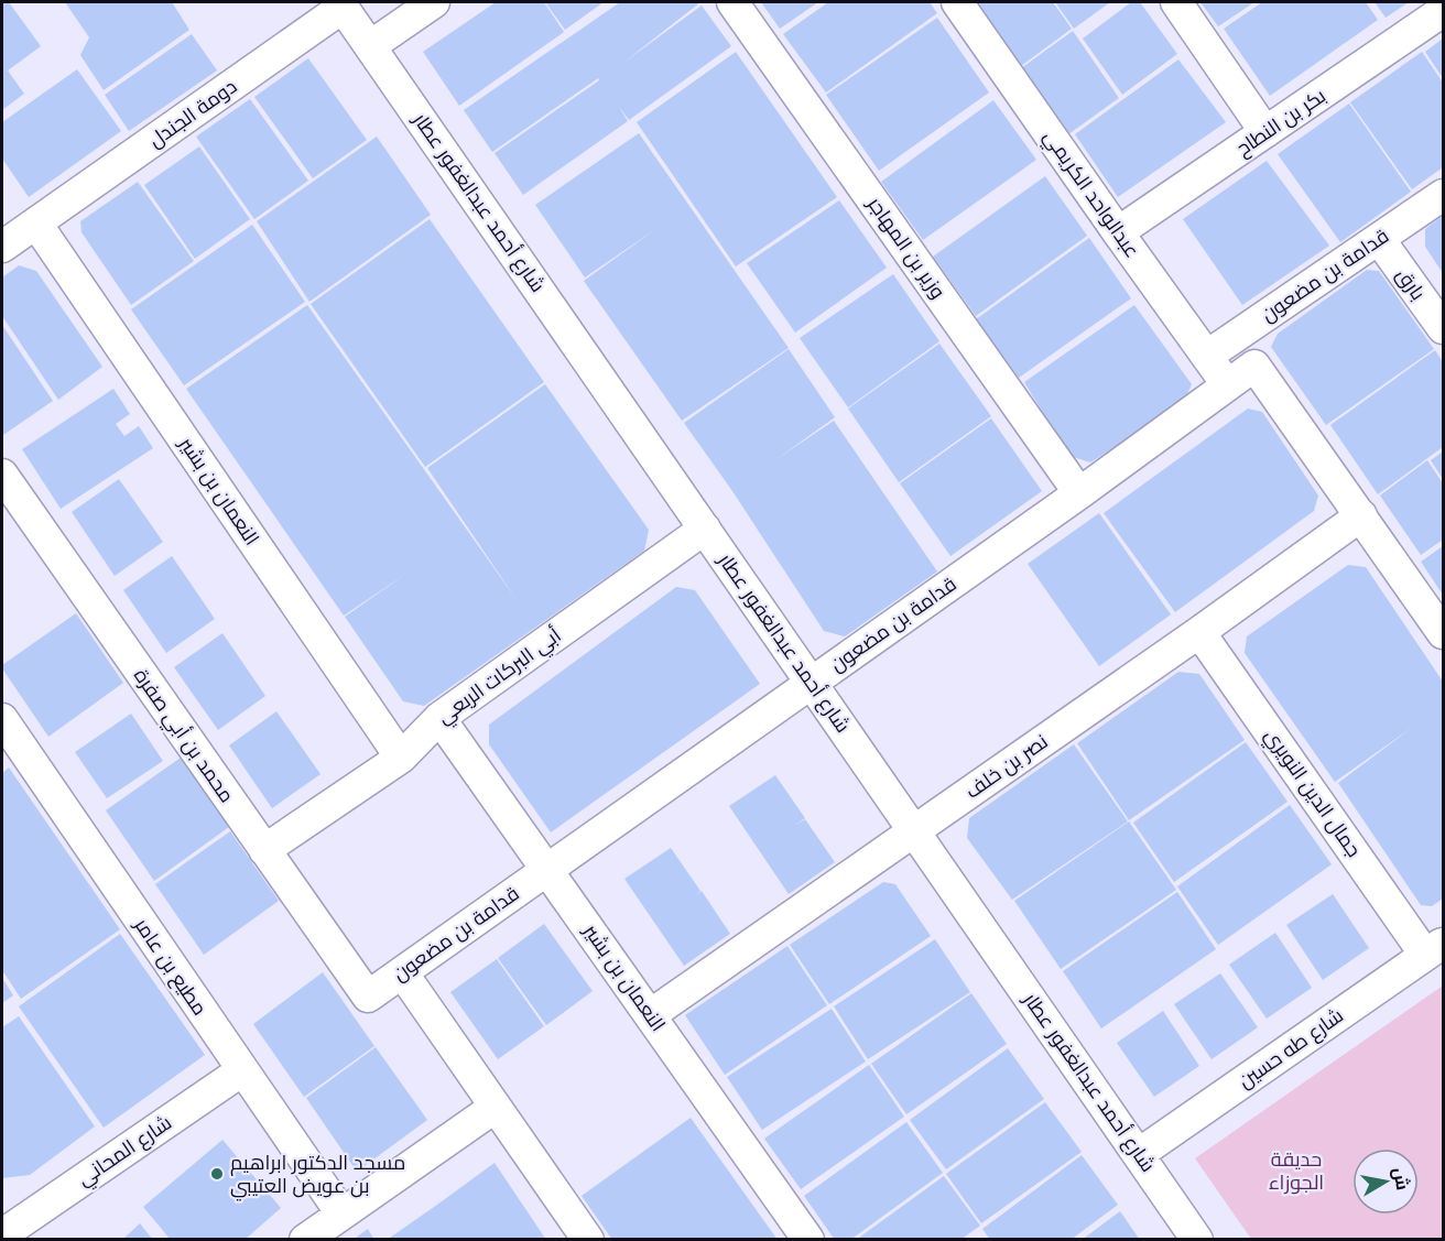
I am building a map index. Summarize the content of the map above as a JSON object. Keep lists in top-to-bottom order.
{
  "streets": {
    "street": [
      "دومة الجندل",
      "بكر بن النطاح",
      "عبدالواحد الكريمي",
      "شارع أحمد عبدالغفور عطار",
      "وزير بن المهاجر",
      "قدامة بن مضعون",
      "بارق",
      "النعمان بن بشير",
      "أبي البركات الربعي",
      "محمد بن أبي صفرة",
      "نصر بن خلف",
      "جمال الدين النويري",
      "مطيع بن عامر",
      "شارع طه حسين",
      "شارع المحاني"
    ]
  },
  "crossings": [
    ["دومة الجندل", "شارع أحمد عبدالغفور عطار"],
    ["دومة الجندل", "النعمان بن بشير"],
    ["بكر بن النطاح", "عبدالواحد الكريمي"],
    ["عبدالواحد الكريمي", "قدامة بن مضعون"],
    ["شارع أحمد عبدالغفور عطار", "قدامة بن مضعون"],
    ["شارع أحمد عبدالغفور عطار", "أبي البركات الربعي"],
    ["شارع أحمد عبدالغفور عطار", "نصر بن خلف"],
    ["شارع أحمد عبدالغفور عطار", "شارع طه حسين"],
    ["وزير بن المهاجر", "قدامة بن مضعون"],
    ["قدامة بن مضعون", "بارق"],
    ["قدامة بن مضعون", "النعمان بن بشير"],
    ["قدامة بن مضعون", "محمد بن أبي صفرة"],
    ["قدامة بن مضعون", "نصر بن خلف"],
    ["النعمان بن بشير", "أبي البركات الربعي"],
    ["النعمان بن بشير", "نصر بن خلف"],
    ["أبي البركات الربعي", "محمد بن أبي صفرة"],
    ["نصر بن خلف", "جمال الدين النويري"],
    ["جمال الدين النويري", "شارع طه حسين"],
    ["مطيع بن عامر", "شارع المحاني"]
  ],
  "parks": ["حديقة الجوزاء"],
  "places": ["مسجد الدكتور ابراهيم بن عويض العتيبي"],
  "north": "right"
}
